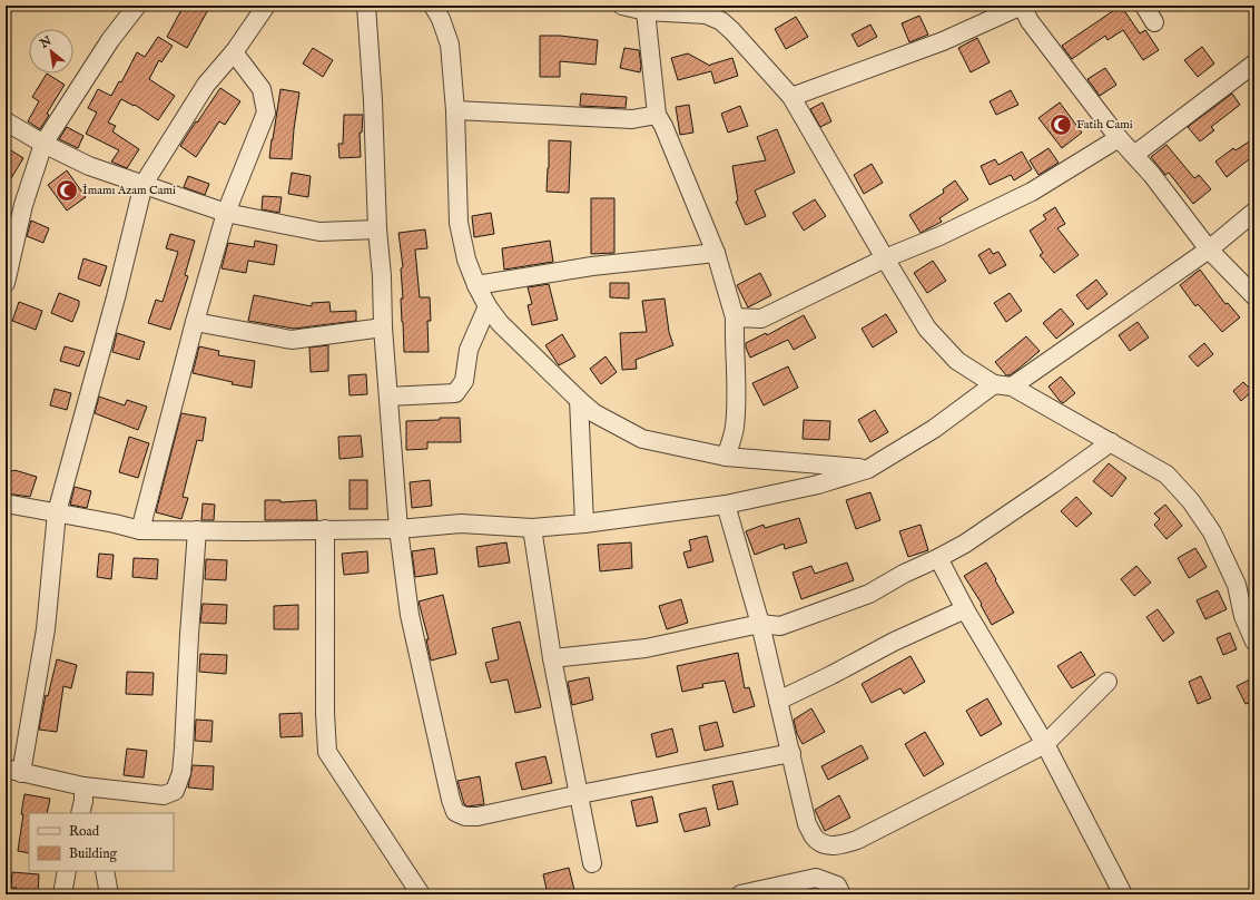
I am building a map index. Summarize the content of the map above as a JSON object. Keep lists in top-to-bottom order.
{
  "places": {
    "mosque": ["Fatih Cami", "İmamı Azam Cami"]
  },
  "legend": ["Road", "Building"],
  "north": "top left"
}
